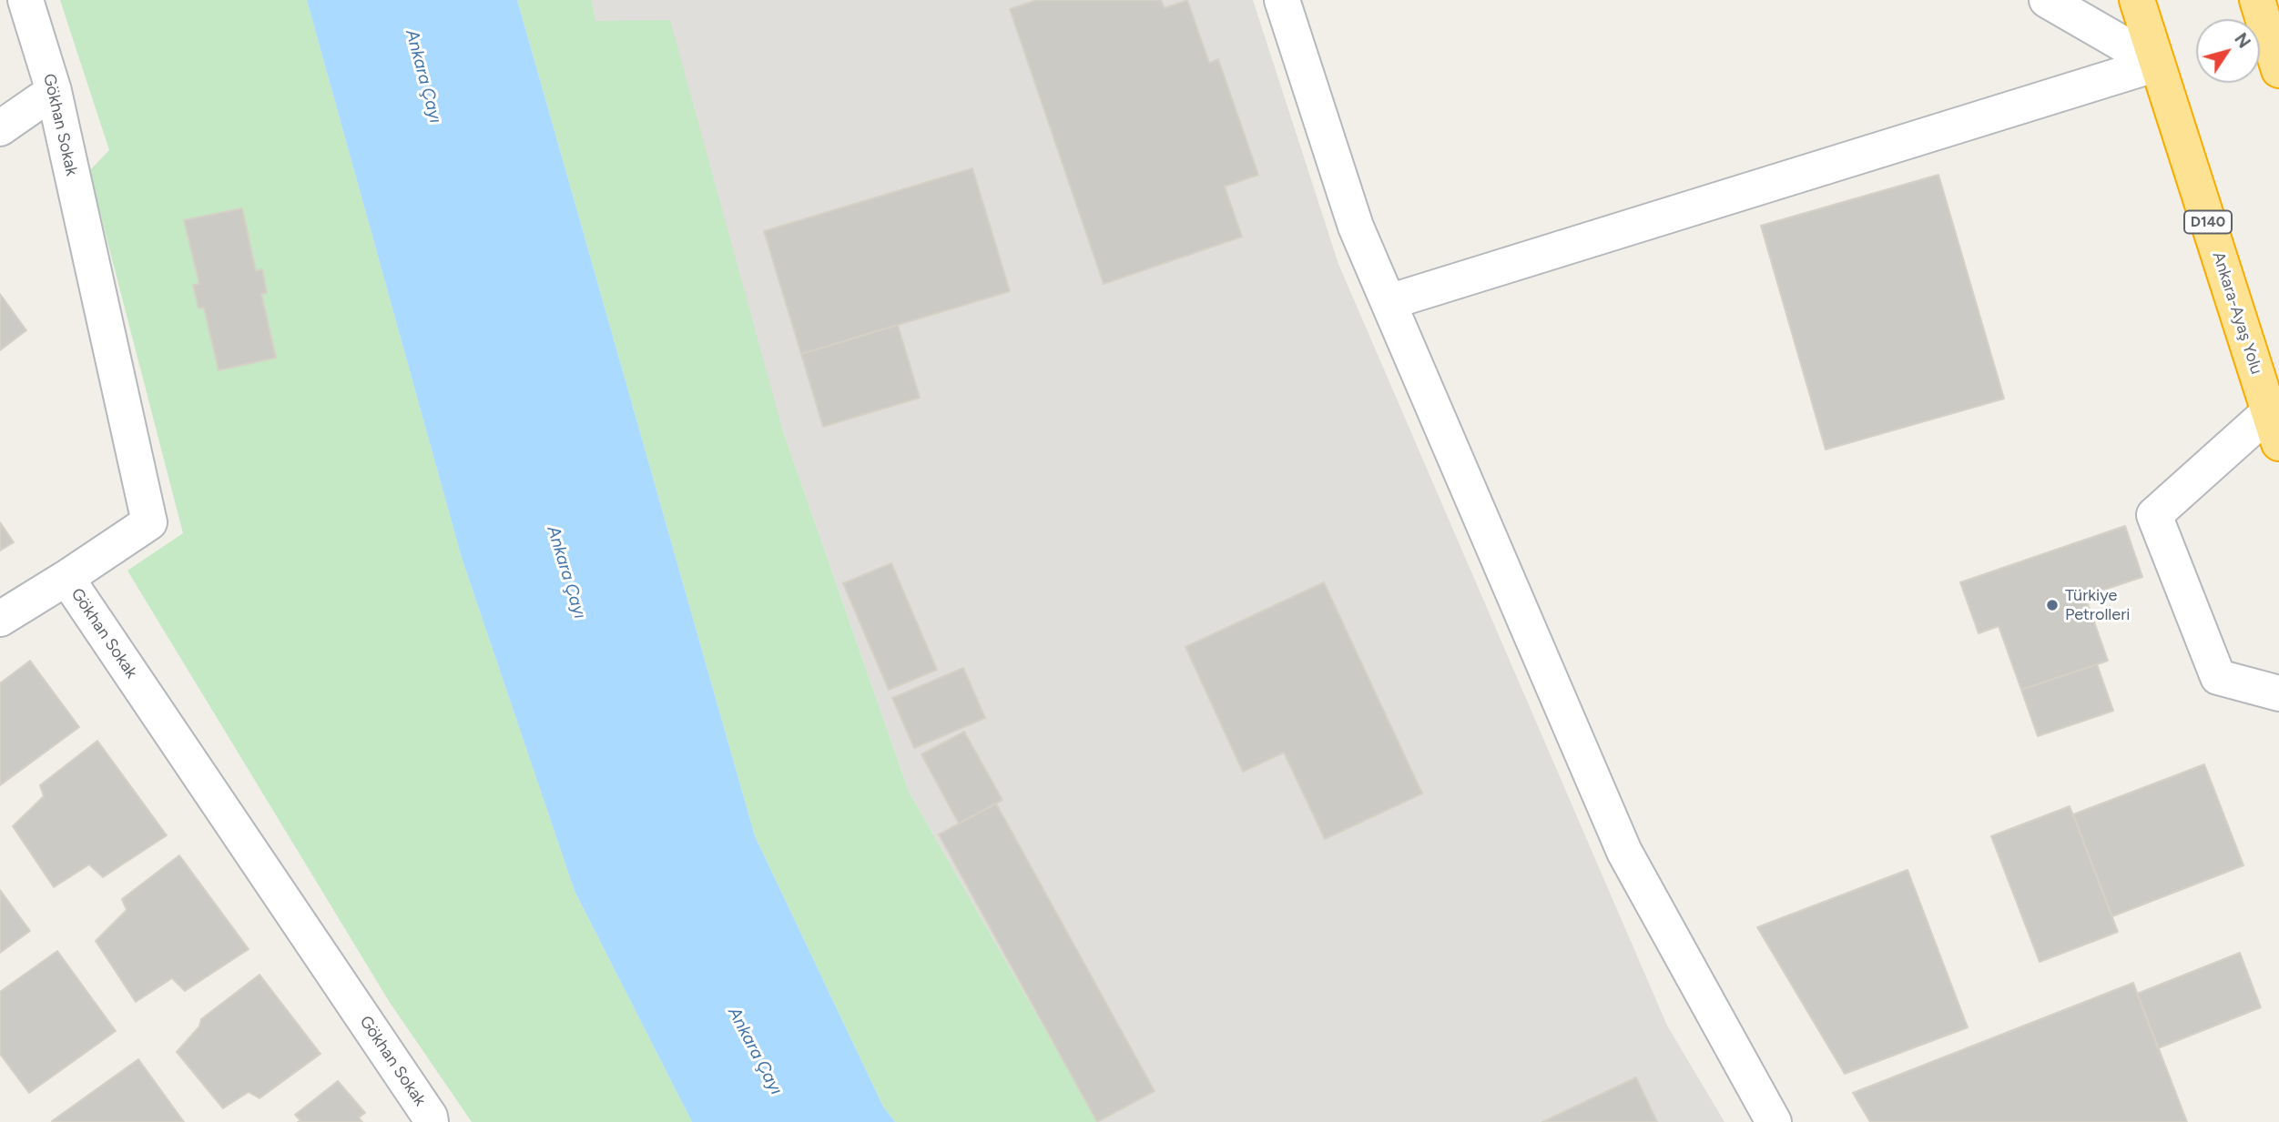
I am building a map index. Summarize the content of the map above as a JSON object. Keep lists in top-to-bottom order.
{
  "streets": {
    "highway": ["D140", "Ankara-Ayaş Yolu"],
    "street": ["Gökhan Sokak"]
  },
  "water": ["Ankara Çayı"],
  "places": ["Türkiye Petrolleri"],
  "north": "top right"
}
